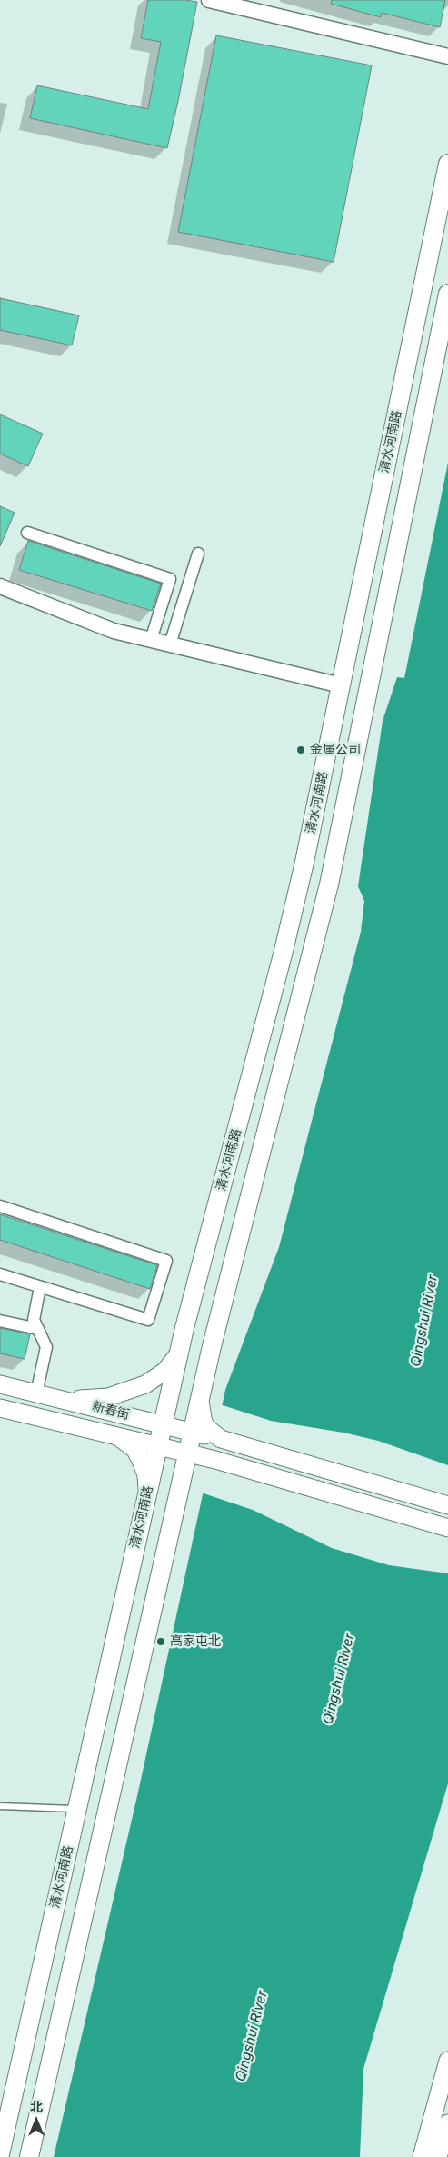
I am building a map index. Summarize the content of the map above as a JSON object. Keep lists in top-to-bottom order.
{
  "streets": {
    "main road": ["清水河南路", "新春街"]
  },
  "crossings": [
    ["清水河南路", "新春街"]
  ],
  "water": ["Qingshui River"],
  "places": ["金属公司", "高家屯北"],
  "north": "top"
}
